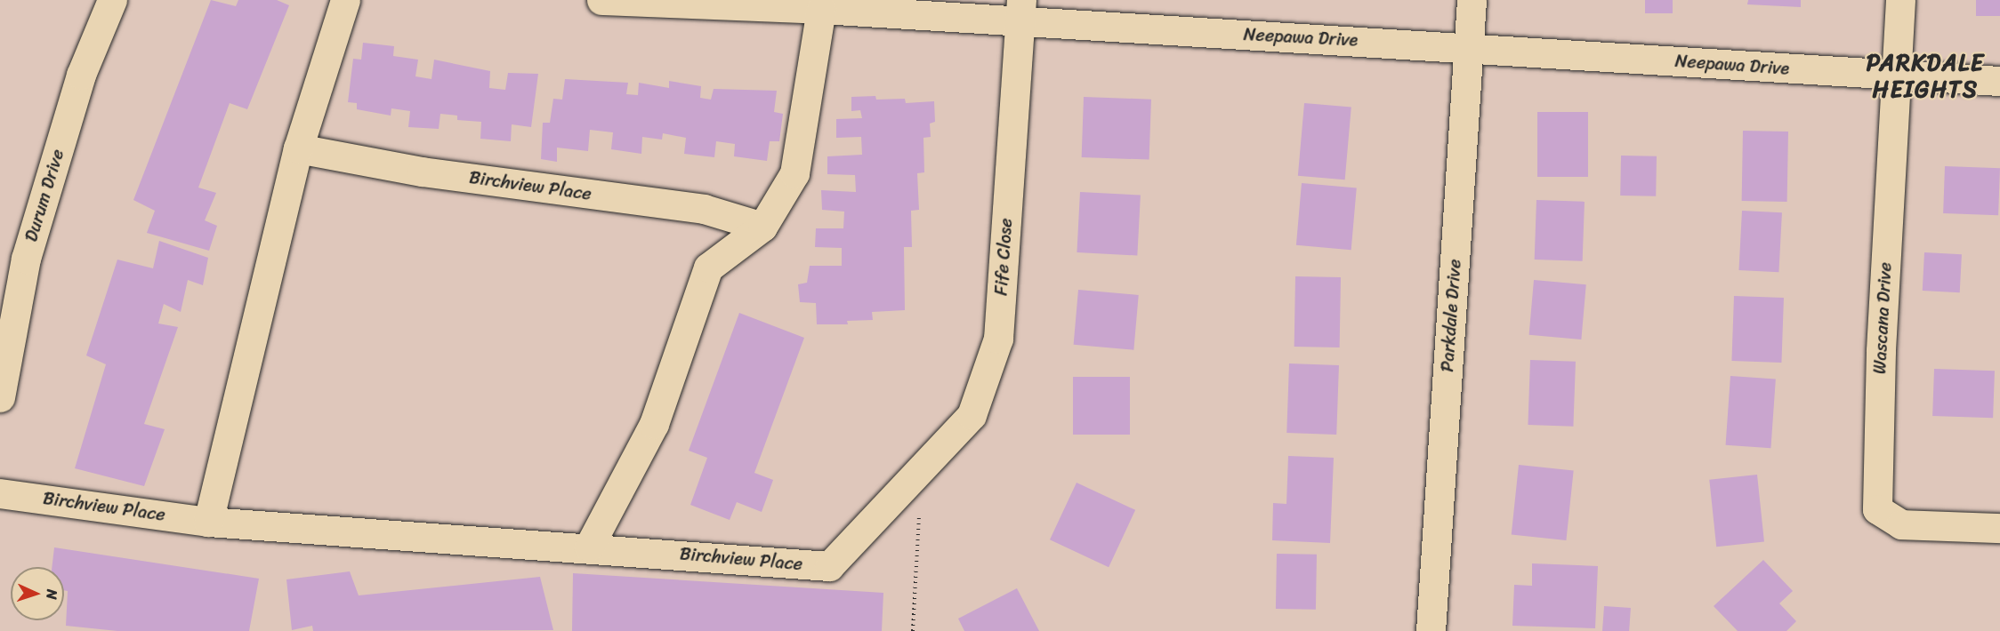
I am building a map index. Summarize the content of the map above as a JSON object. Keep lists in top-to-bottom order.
{
  "streets": {
    "street": [
      "Neepawa Drive",
      "Birchview Place",
      "Durum Drive",
      "Fife Close",
      "Parkdale Drive",
      "Wascana Drive"
    ]
  },
  "crossings": [
    ["Neepawa Drive", "Fife Close"],
    ["Neepawa Drive", "Parkdale Drive"],
    ["Neepawa Drive", "Wascana Drive"],
    ["Birchview Place", "Fife Close"]
  ],
  "districts": ["PARKDALE HEIGHTS"],
  "north": "right"
}
